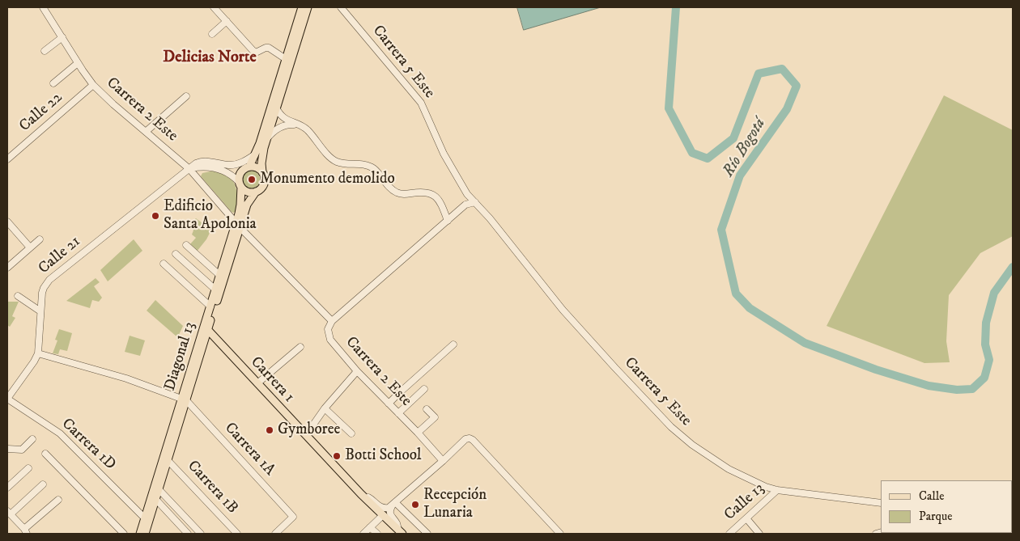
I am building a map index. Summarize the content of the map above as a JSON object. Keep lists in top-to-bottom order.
{
  "streets": {
    "main road": ["Diagonal 13", "Carrera 1"],
    "street": [
      "Carrera 5 Este",
      "Carrera 2 Este",
      "Calle 22",
      "Calle 21",
      "Carrera 1D",
      "Carrera 1A",
      "Carrera 1B",
      "Calle 13"
    ]
  },
  "crossings": [
    ["Carrera 5 Este", "Calle 13"],
    ["Carrera 2 Este", "Calle 22"],
    ["Carrera 2 Este", "Calle 21"],
    ["Carrera 2 Este", "Diagonal 13"],
    ["Calle 21", "Carrera 1D"],
    ["Calle 21", "Carrera 1A"],
    ["Diagonal 13", "Carrera 1"],
    ["Diagonal 13", "Carrera 1D"],
    ["Diagonal 13", "Carrera 1A"],
    ["Diagonal 13", "Carrera 1B"]
  ],
  "districts": ["Delicias Norte"],
  "water": ["Río Bogotá"],
  "places": [
    "Monumento demolido",
    "Edificio Santa Apolonia",
    "Gymboree",
    "Botti School",
    "Recepción Lunaria"
  ],
  "legend": ["Calle", "Parque"]
}
